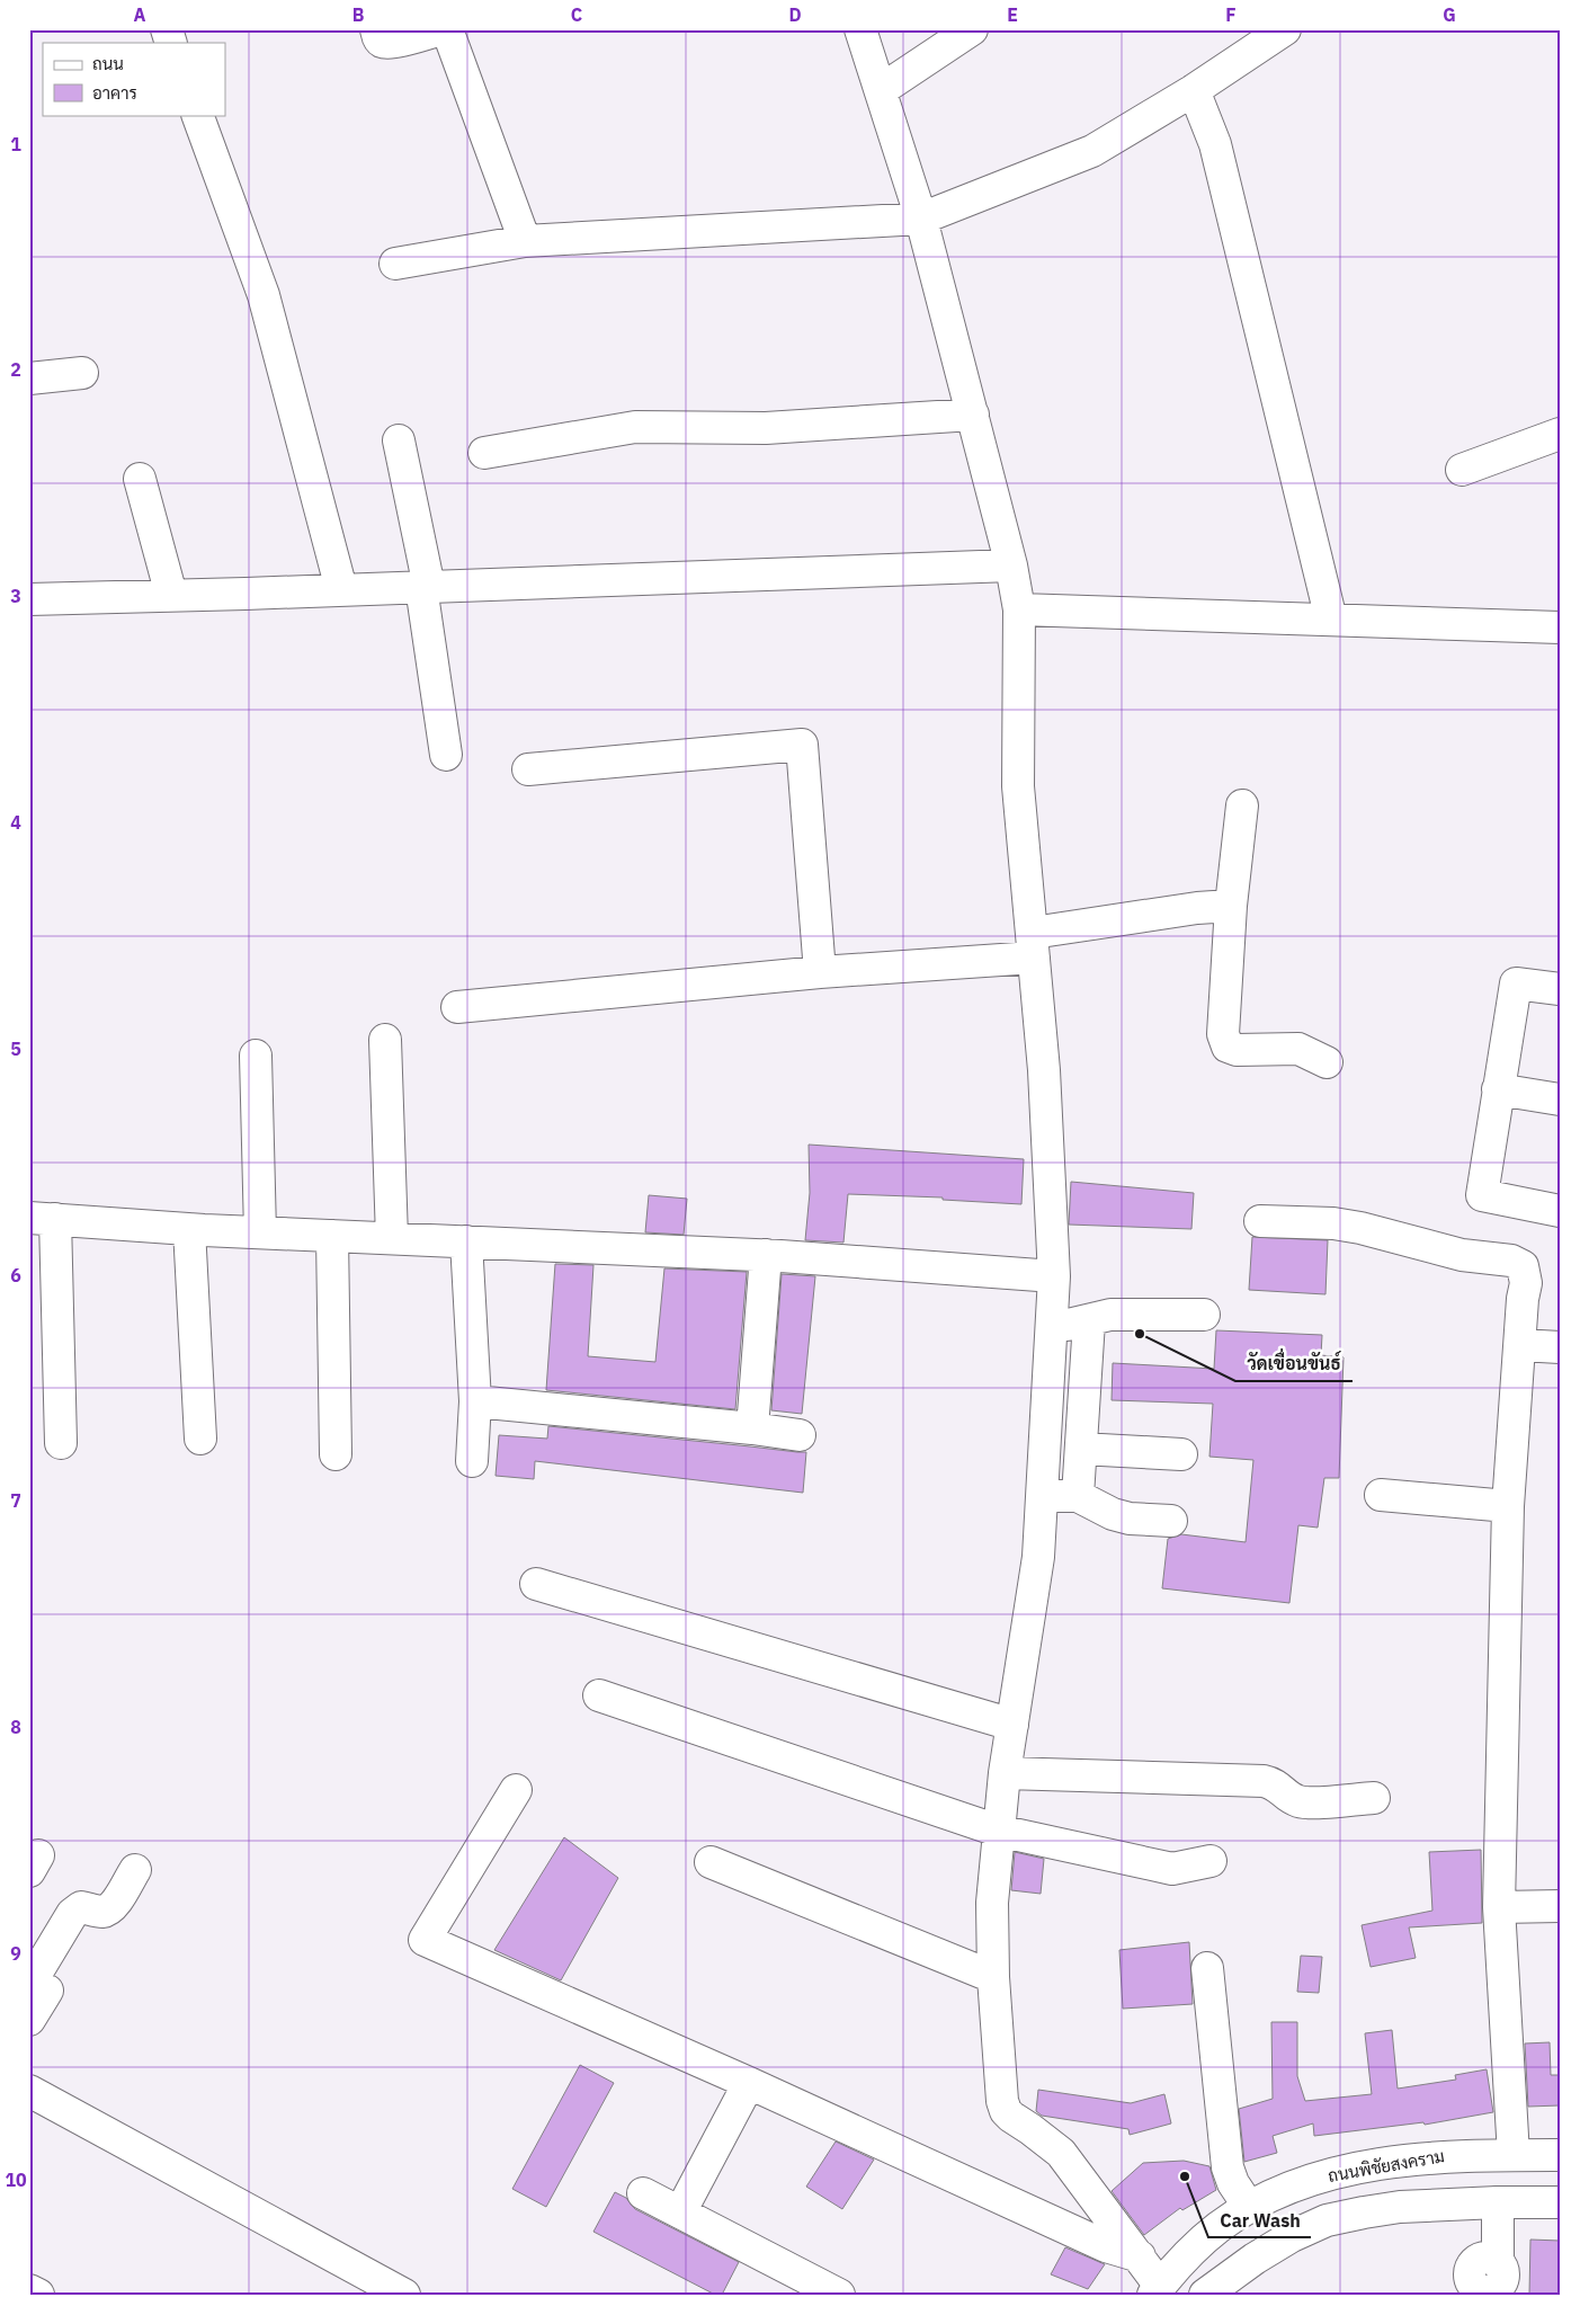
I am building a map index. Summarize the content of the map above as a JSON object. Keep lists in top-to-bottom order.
{
  "streets": {
    "street": ["ถนนพิชัยสงคราม"]
  },
  "places": ["วัดเขื่อนขันธ์", "Car Wash"],
  "legend": ["ถนน", "อาคาร"],
  "grid": {
    "columns": [
      "A",
      "B",
      "C",
      "D",
      "E",
      "F",
      "G"
    ],
    "rows": [
      "1",
      "2",
      "3",
      "4",
      "5",
      "6",
      "7",
      "8",
      "9",
      "10"
    ]
  }
}
